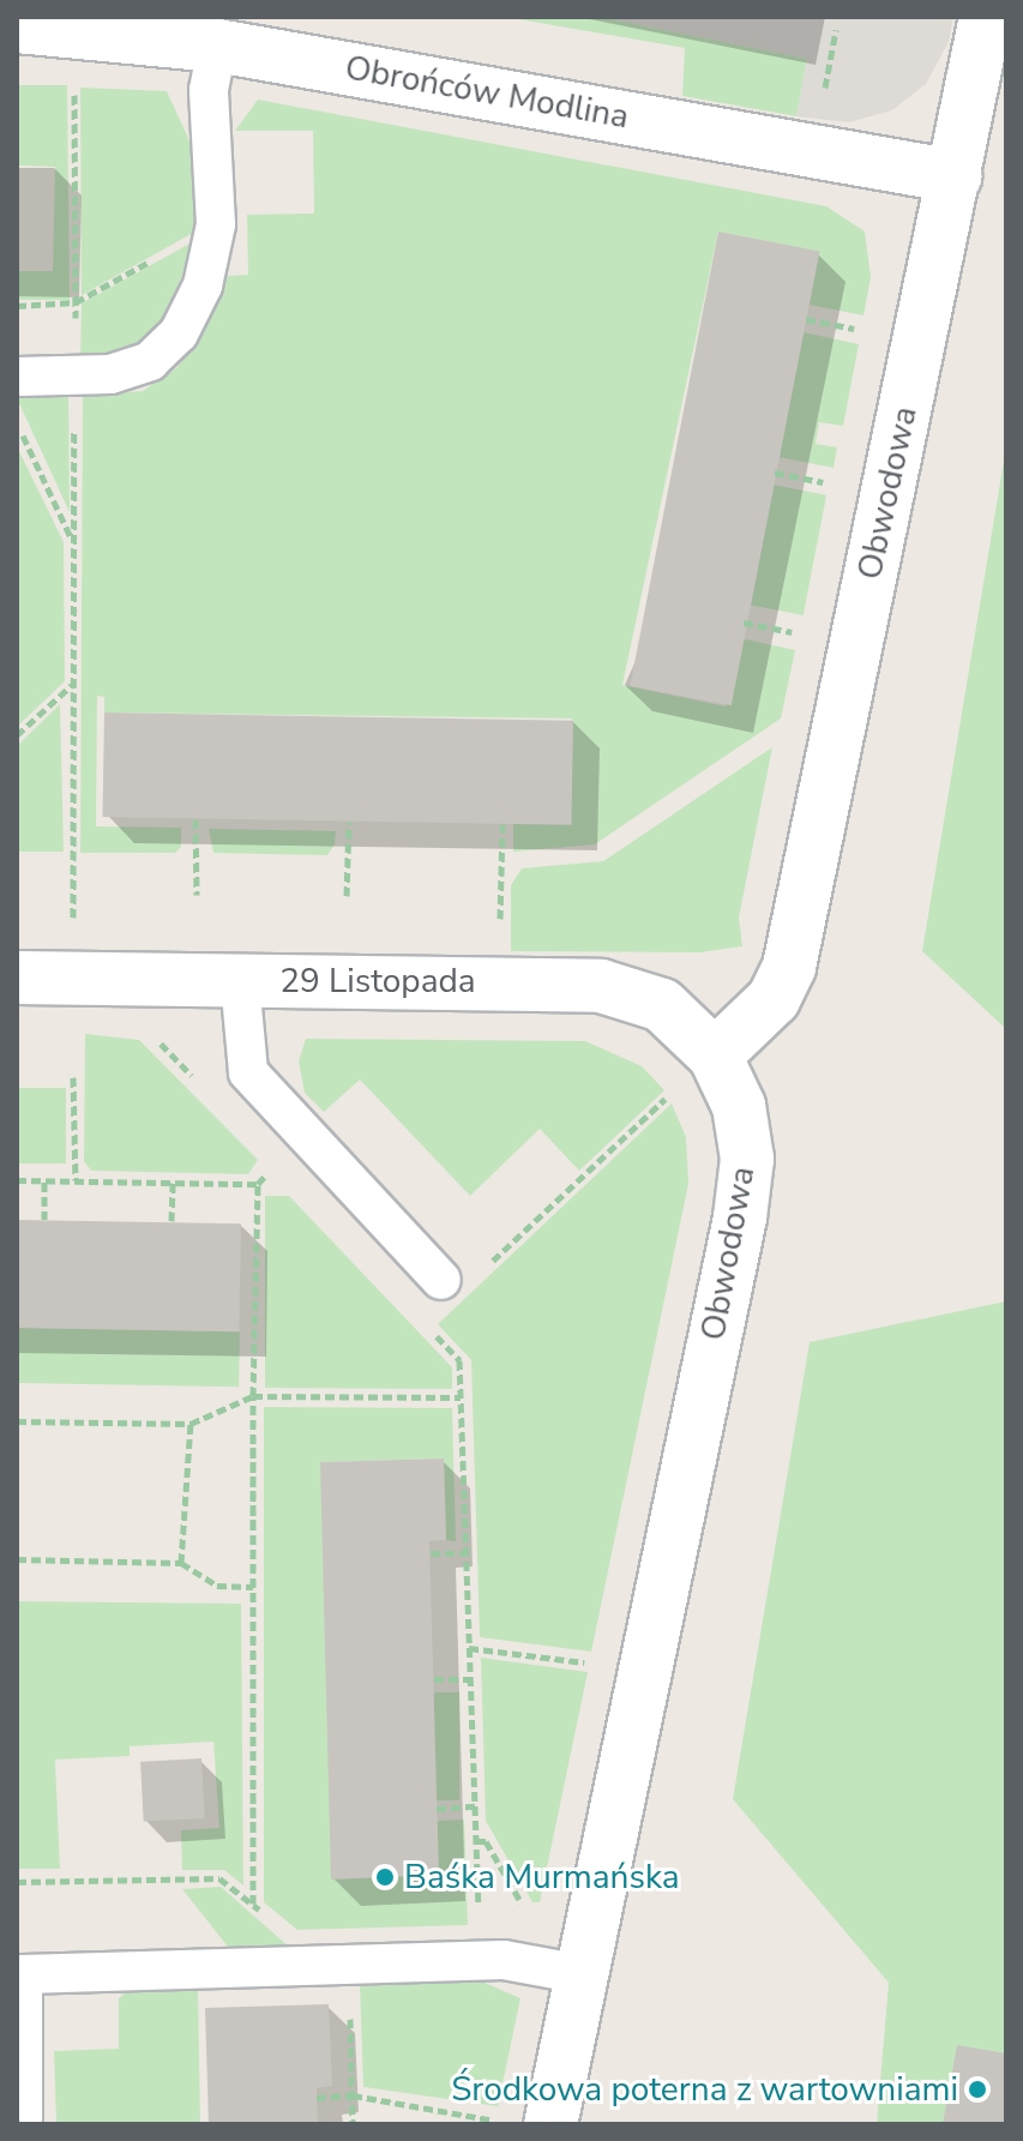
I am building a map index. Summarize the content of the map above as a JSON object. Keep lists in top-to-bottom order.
{
  "streets": {
    "street": ["Obrońców Modlina", "Obwodowa", "29 Listopada"]
  },
  "crossings": [
    ["Obrońców Modlina", "Obwodowa"],
    ["Obwodowa", "29 Listopada"]
  ],
  "places": ["Baśka Murmańska", "Środkowa poterna z wartowniami"]
}
